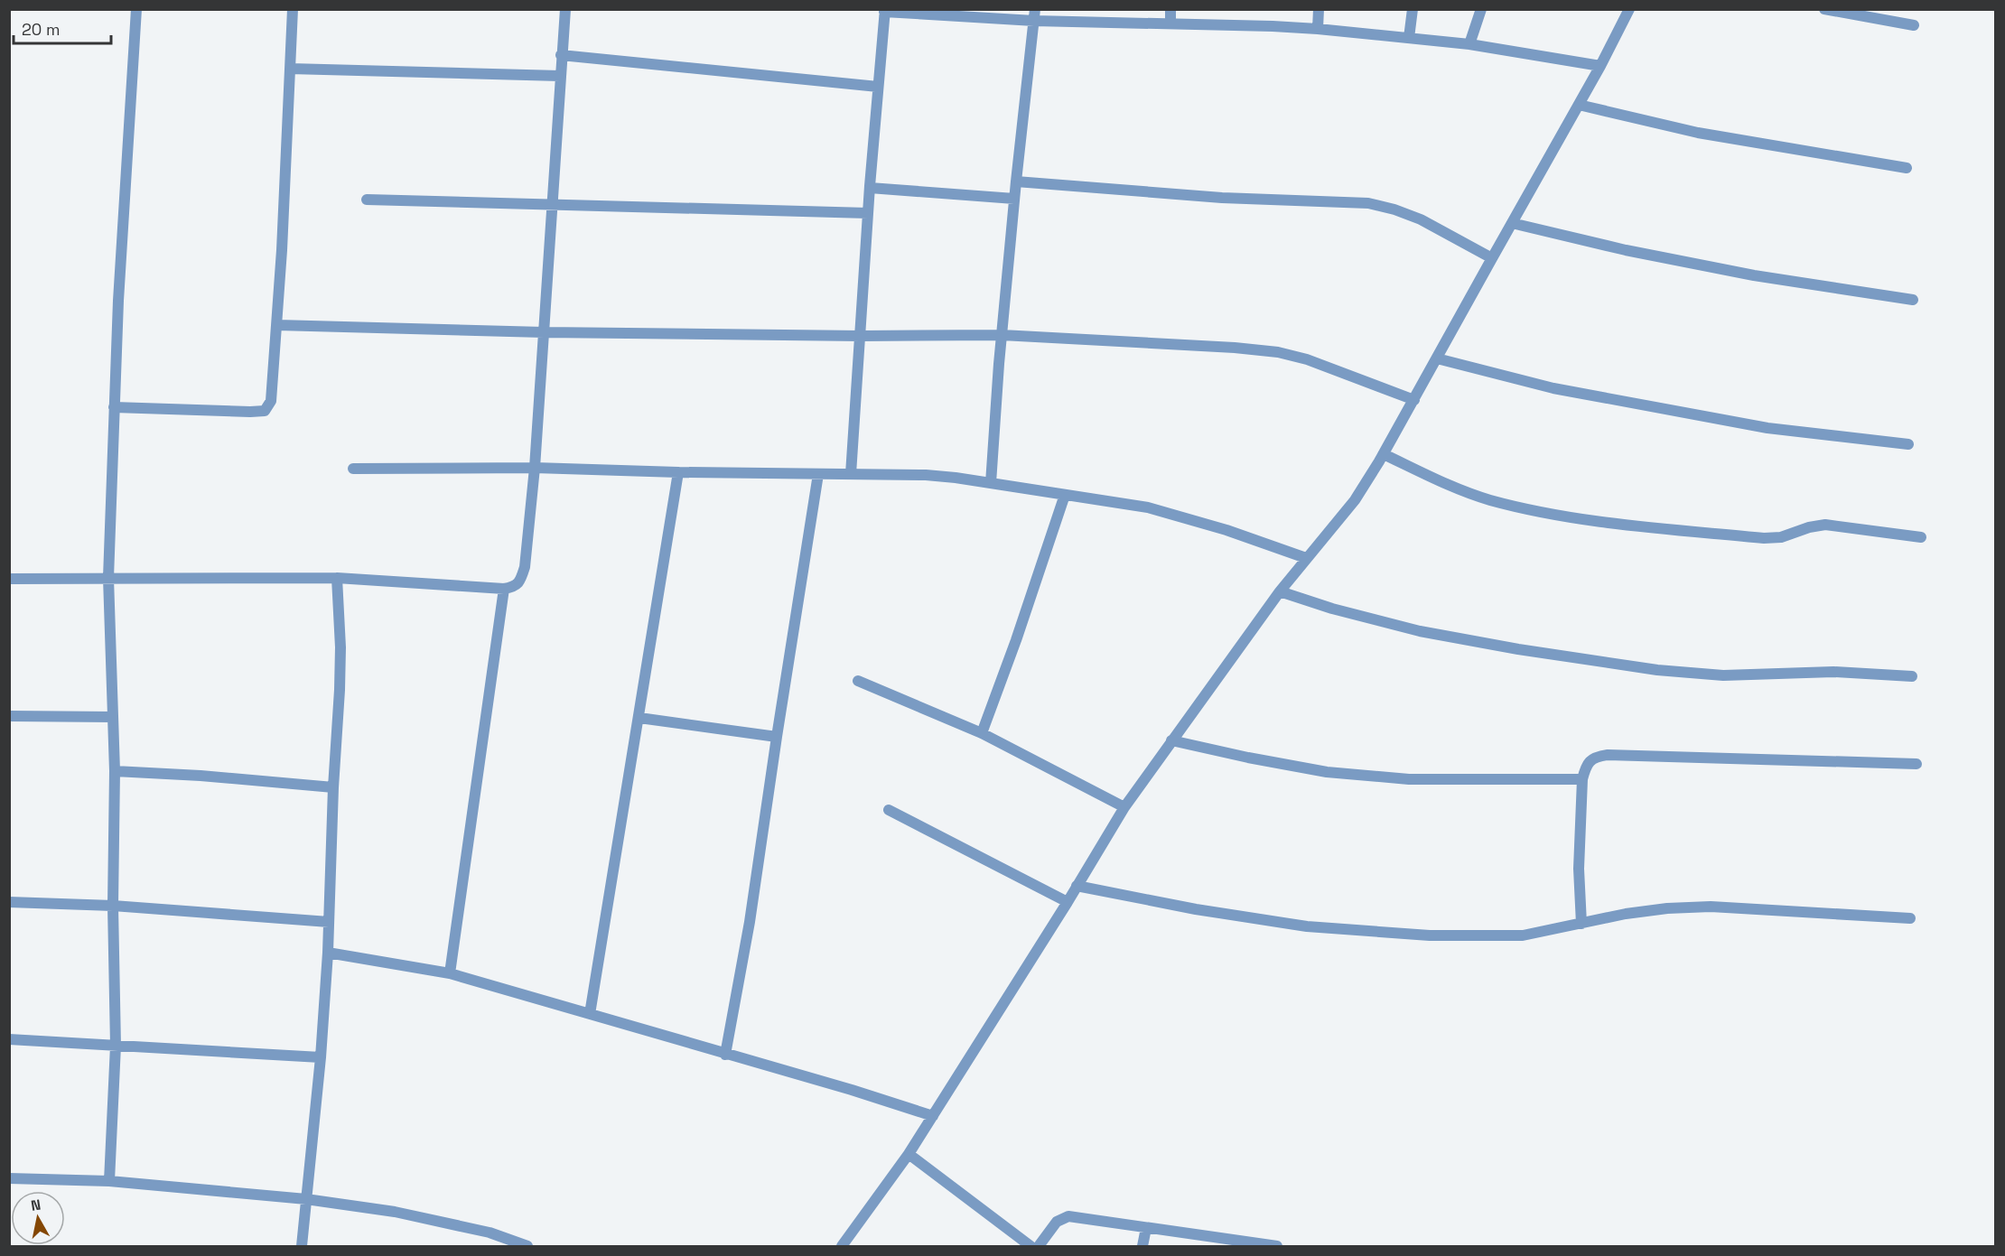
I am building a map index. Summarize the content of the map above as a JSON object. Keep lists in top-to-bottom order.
{
  "scale_bar": "20 m",
  "north": "top"
}
